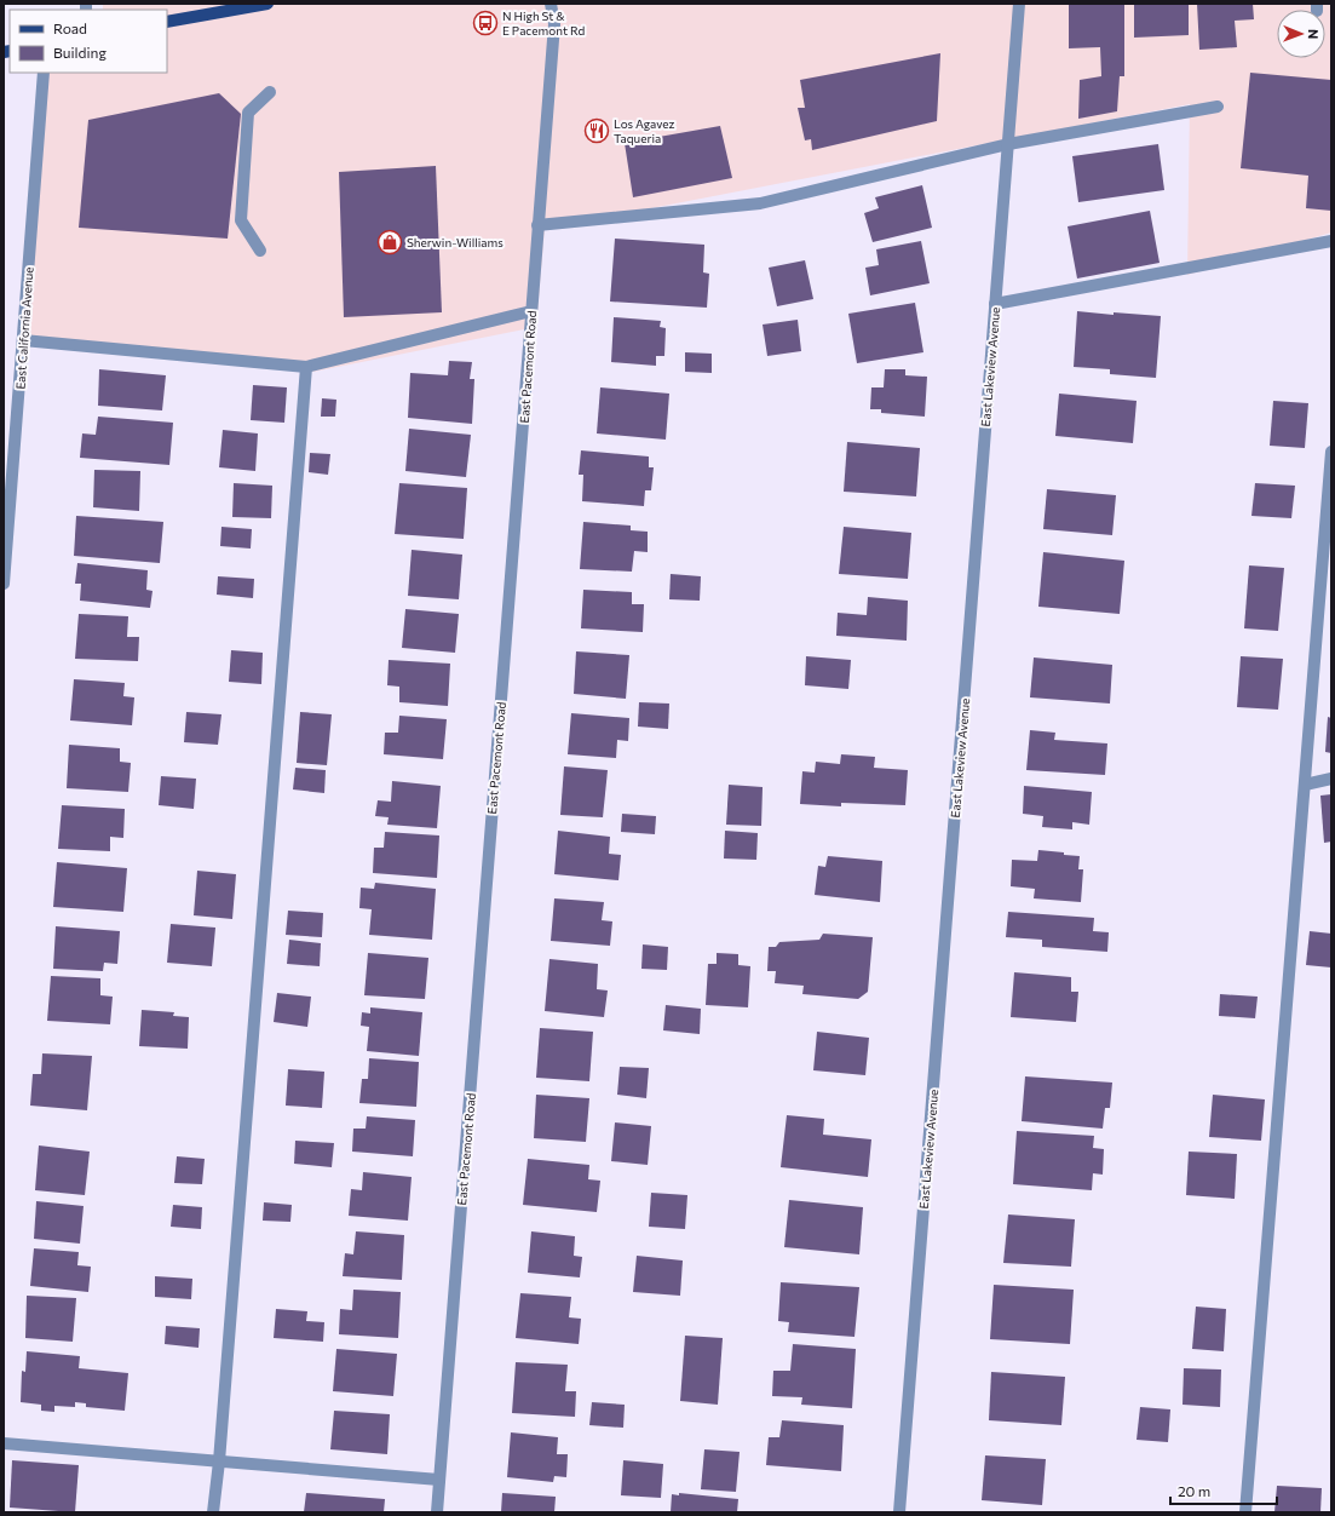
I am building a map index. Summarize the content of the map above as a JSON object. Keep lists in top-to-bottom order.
{
  "streets": {
    "street": ["East California Avenue", "East Pacemont Road", "East Lakeview Avenue"]
  },
  "places": {
    "bus stop": ["N High St & E Pacemont Rd"],
    "restaurant": ["Los Agavez Taqueria"],
    "shop": ["Sherwin-Williams"]
  },
  "legend": ["Road", "Building"],
  "scale_bar": "20 m",
  "north": "right"
}
